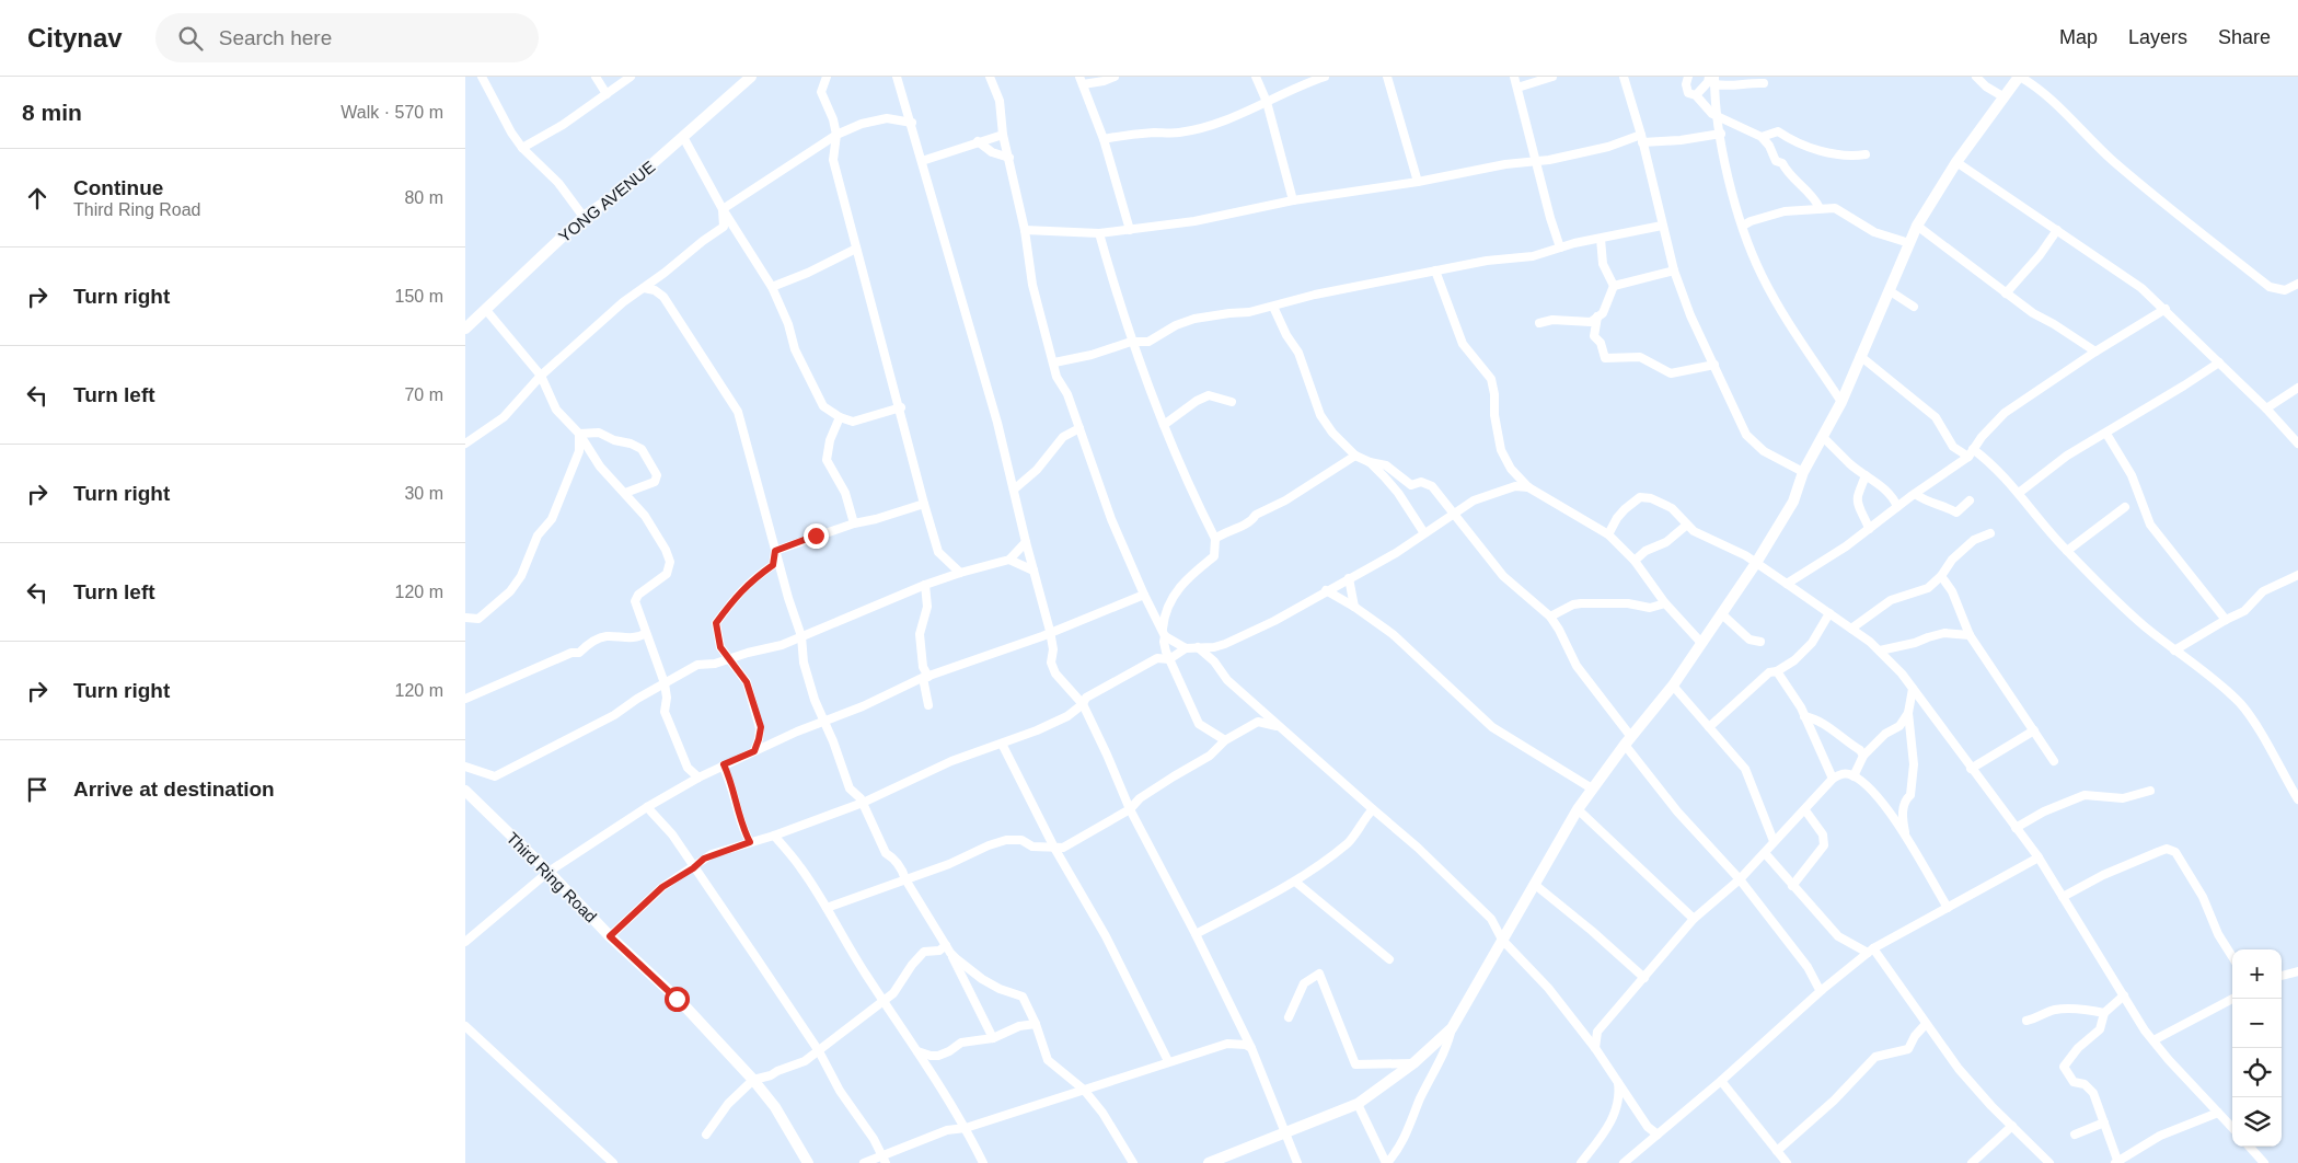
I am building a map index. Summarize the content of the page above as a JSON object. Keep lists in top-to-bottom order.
{
  "streets": {
    "street": ["YONG AVENUE", "Third Ring Road"]
  },
  "page": {
    "header": "Citynav",
    "search": "Search here",
    "nav": ["Map", "Layers", "Share"],
    "heading": ["8 min", "Walk · 570 m"],
    "list": [
      ["Continue", "Third Ring Road", "80 m"],
      ["Turn right", "150 m"],
      ["Turn left", "70 m"],
      ["Turn right", "30 m"],
      ["Turn left", "120 m"],
      ["Turn right", "120 m"],
      "Arrive at destination"
    ],
    "map_buttons": ["+", "−"]
  }
}
